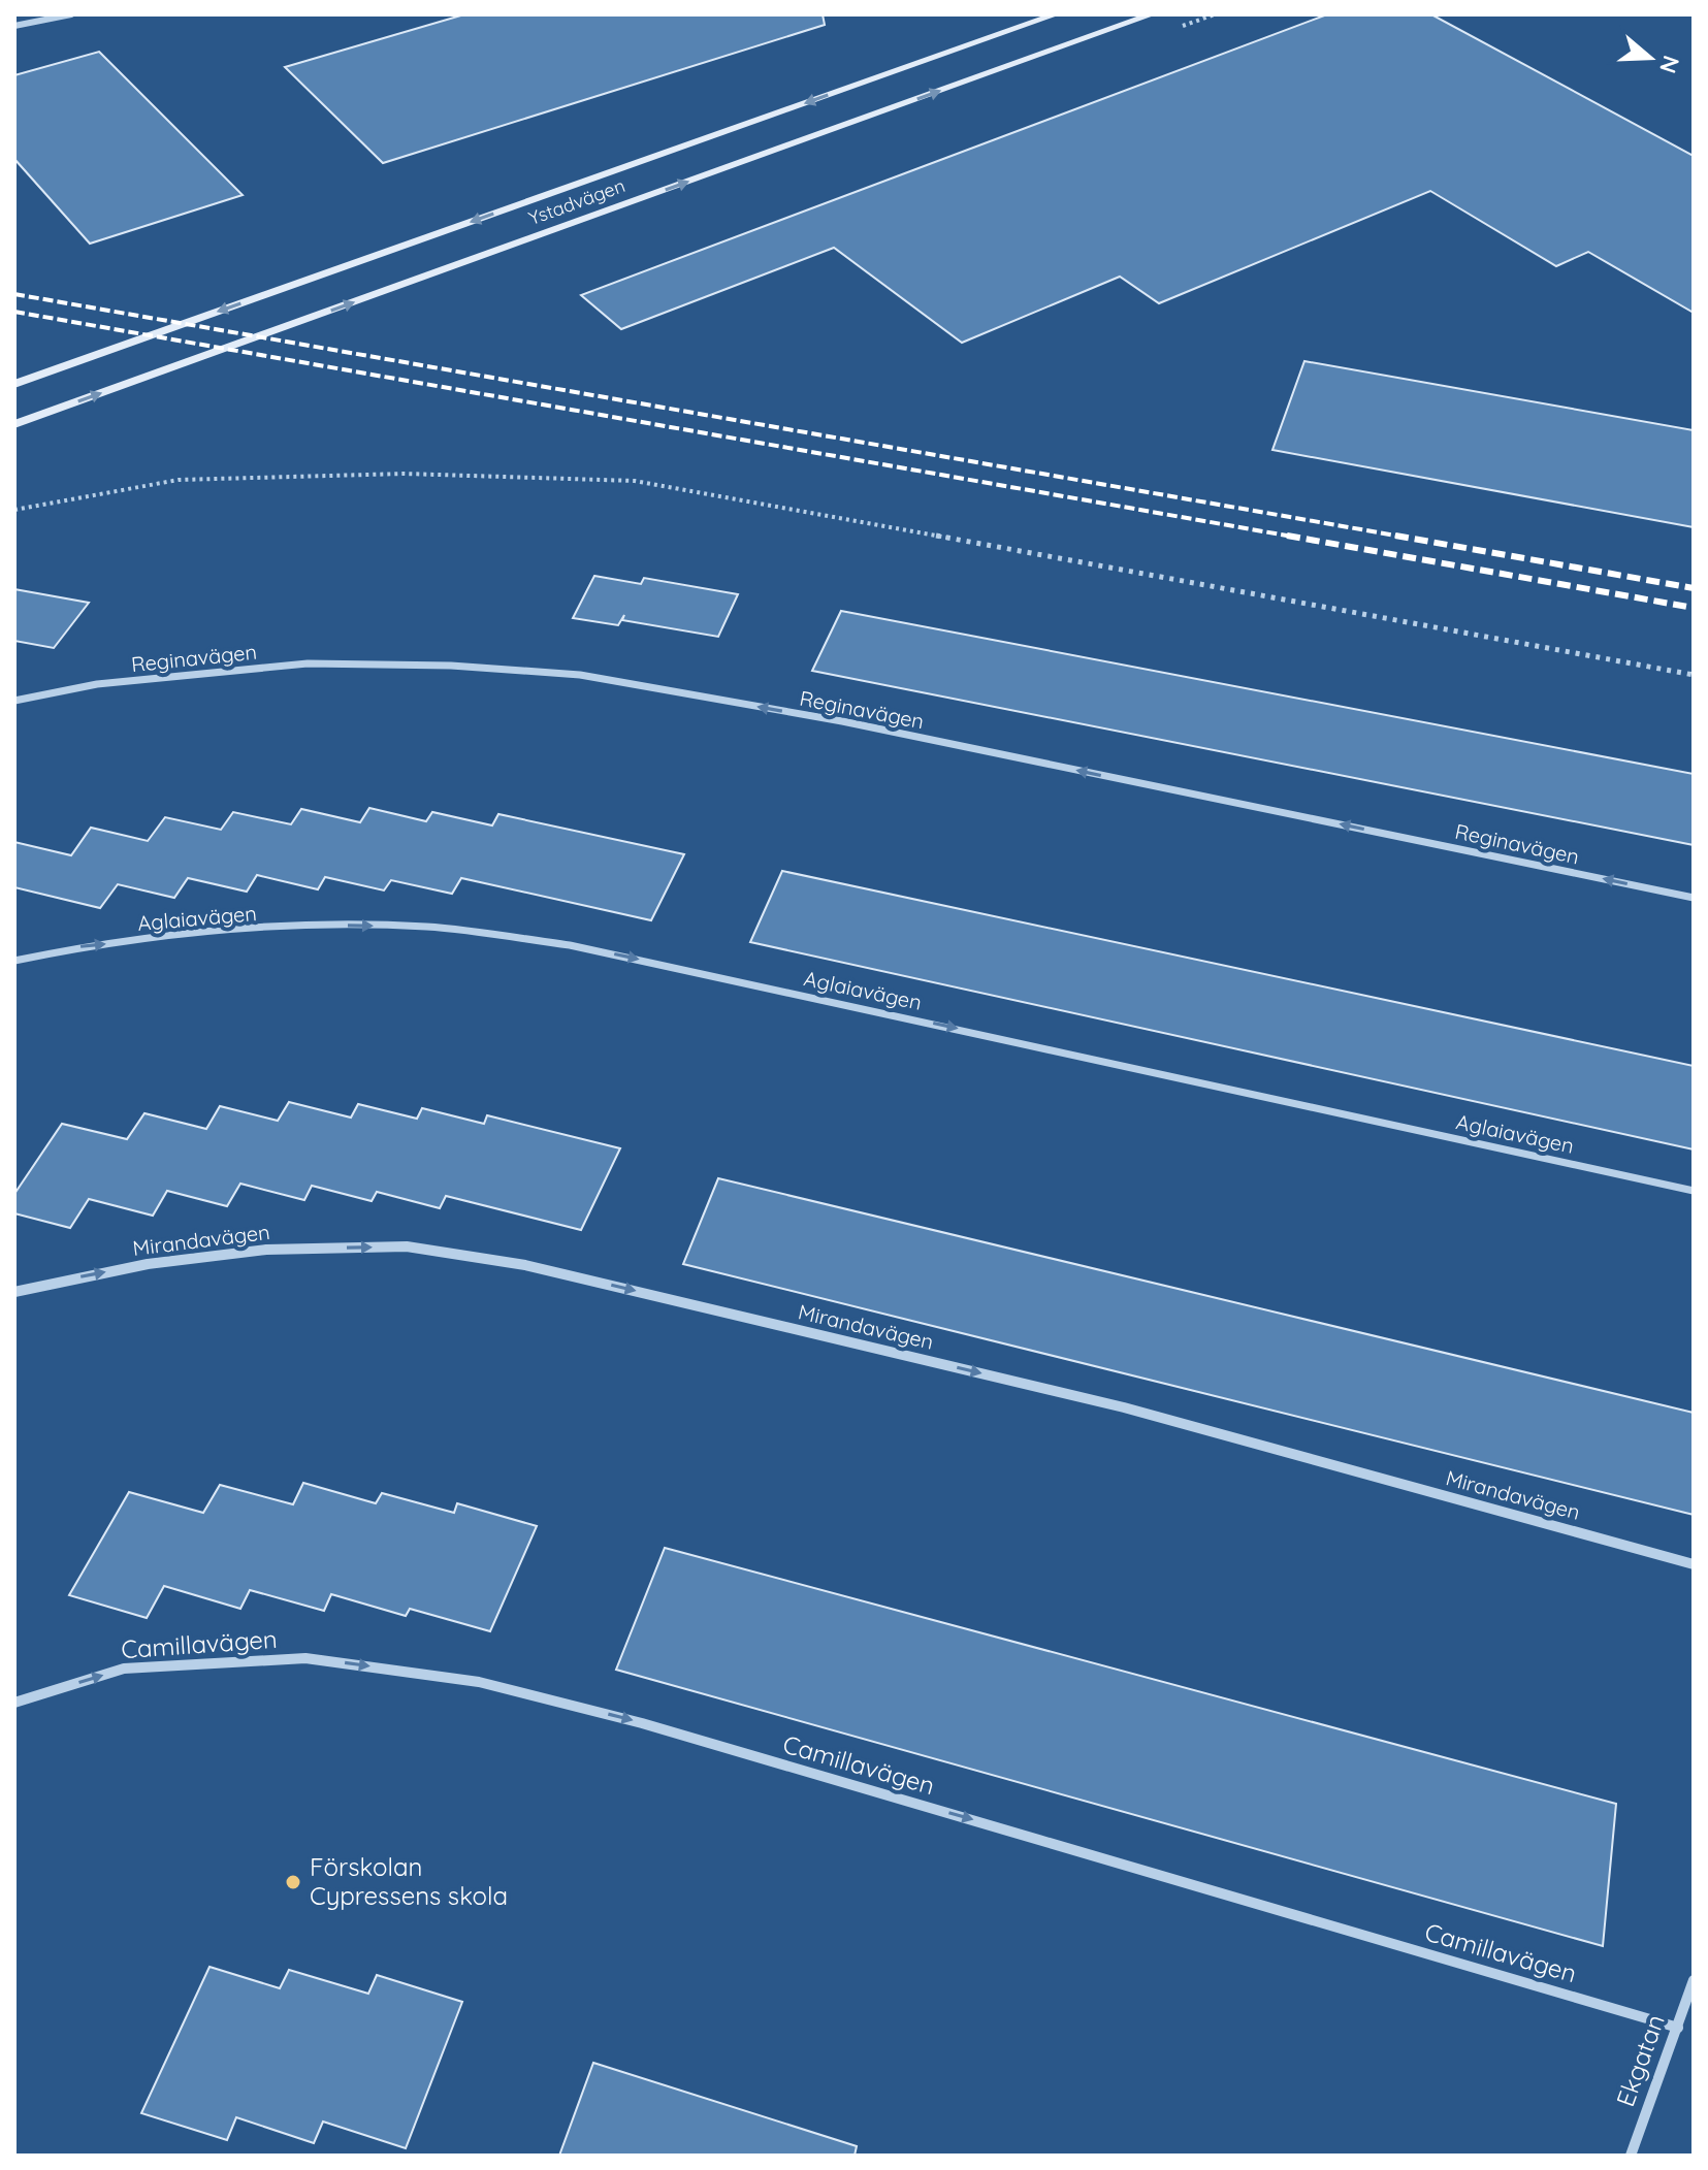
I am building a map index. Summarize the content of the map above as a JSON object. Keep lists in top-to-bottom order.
{
  "streets": {
    "main road": ["Ystadvägen"],
    "street": [
      "Reginavägen",
      "Aglaiavägen",
      "Mirandavägen",
      "Camillavägen",
      "Ekgatan"
    ]
  },
  "crossings": [
    ["Camillavägen", "Ekgatan"]
  ],
  "one_way": [
    "Reginavägen",
    "Aglaiavägen",
    "Mirandavägen",
    "Camillavägen"
  ],
  "places": ["Förskolan Cypressens skola"],
  "north": "right"
}
